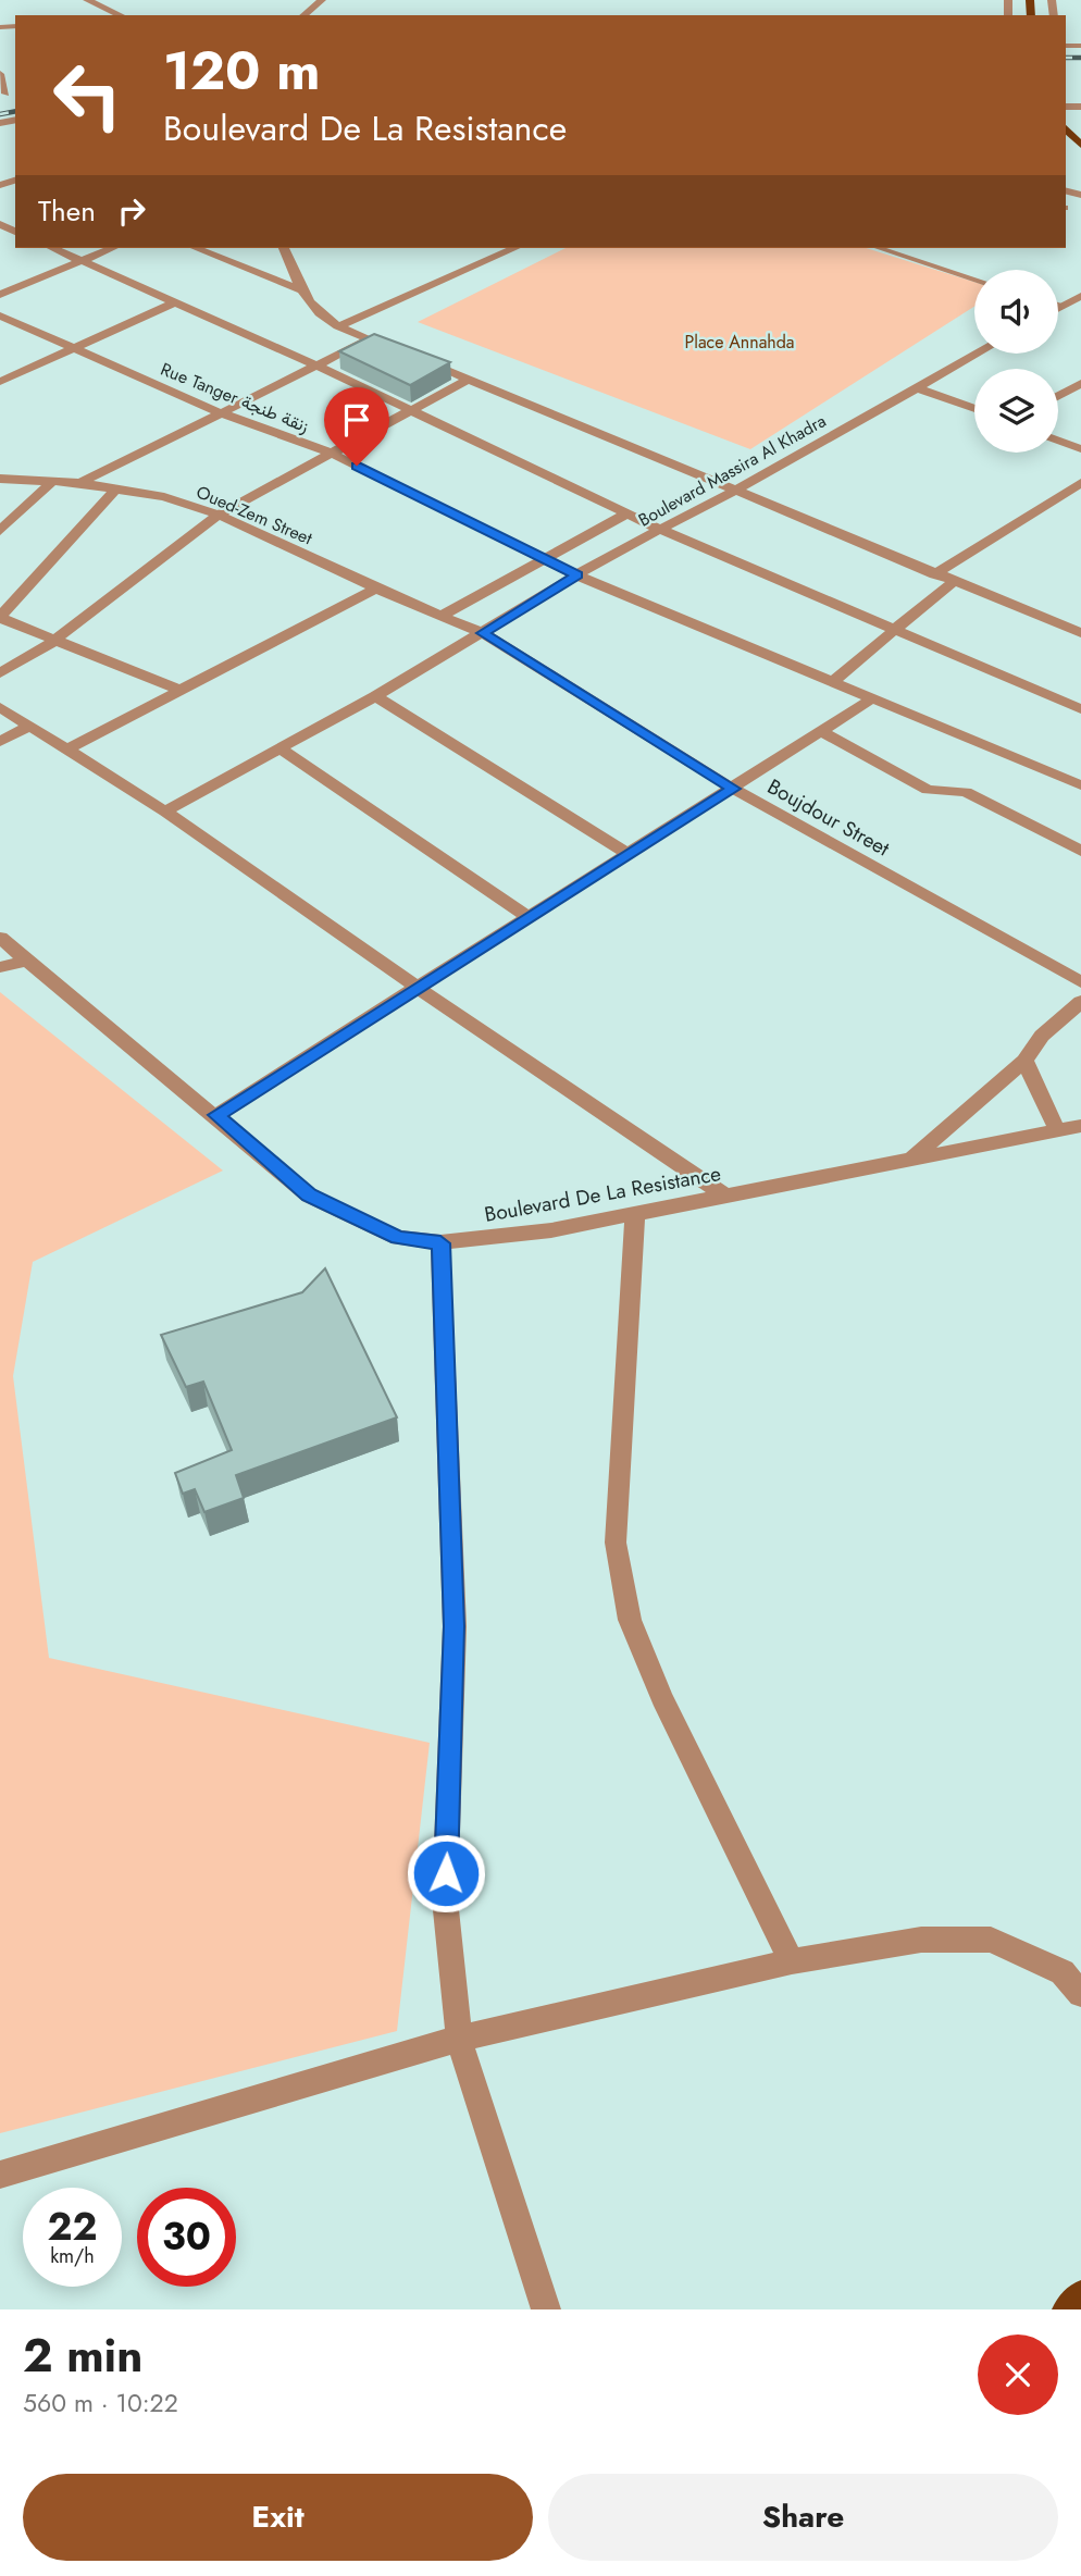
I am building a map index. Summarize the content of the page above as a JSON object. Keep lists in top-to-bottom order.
{
  "streets": {
    "street": [
      "Rue Tanger زنقة طنجة",
      "Boulevard Massira Al Khadra",
      "Oued-Zem Street",
      "Boujdour Street",
      "Boulevard De La Resistance"
    ]
  },
  "crossings": [
    ["Rue Tanger زنقة طنجة", "Boulevard Massira Al Khadra"],
    ["Boulevard Massira Al Khadra", "Oued-Zem Street"],
    ["Boulevard Massira Al Khadra", "Boujdour Street"],
    ["Oued-Zem Street", "Boujdour Street"]
  ],
  "parks": ["Place Annahda"],
  "page": {
    "turn": ["120 m", "Boulevard De La Resistance"],
    "then": "Then",
    "speed": "22 km/h",
    "limit": "30",
    "heading": ["2 min", "560 m · 10:22"],
    "buttons": ["Exit", "Share"]
  }
}
